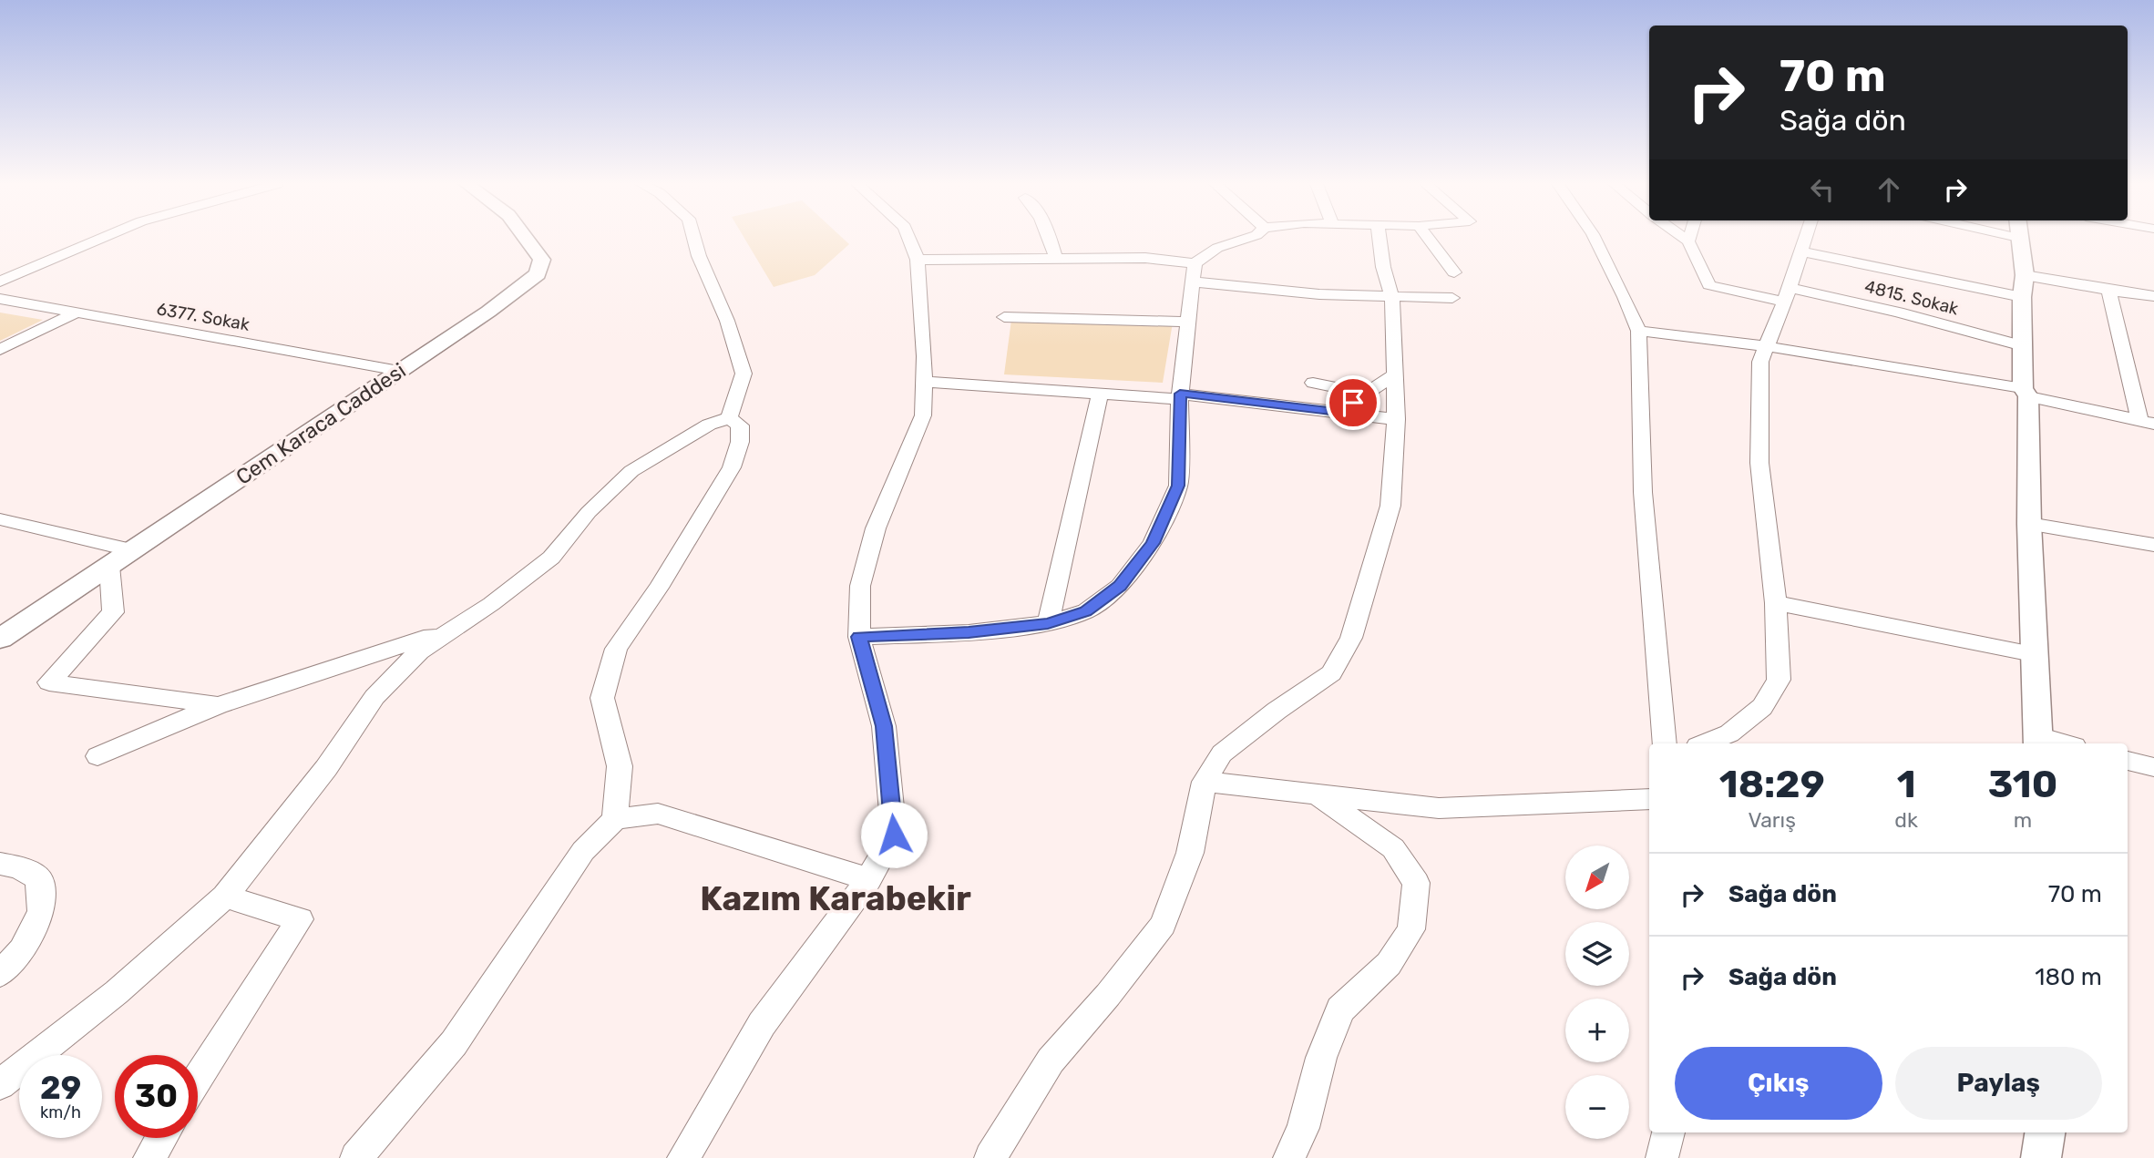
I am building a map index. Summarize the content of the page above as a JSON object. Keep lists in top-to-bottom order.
{
  "streets": {
    "street": ["4815. Sokak", "6377. Sokak", "Cem Karaca Caddesi"]
  },
  "crossings": [
    ["6377. Sokak", "Cem Karaca Caddesi"]
  ],
  "districts": ["Kazım Karabekir"],
  "north": "bottom left",
  "page": {
    "turn": ["70 m", "Sağa dön"],
    "eta": [
      "18:29",
      "Varış",
      "1",
      "dk",
      "310",
      "m"
    ],
    "map_buttons": ["+", "−"],
    "list": [
      {
        "name": "Sağa dön",
        "value": "70 m"
      },
      {
        "name": "Sağa dön",
        "value": "180 m"
      }
    ],
    "buttons": ["Çıkış", "Paylaş"],
    "speed": "29 km/h",
    "limit": "30"
  }
}
